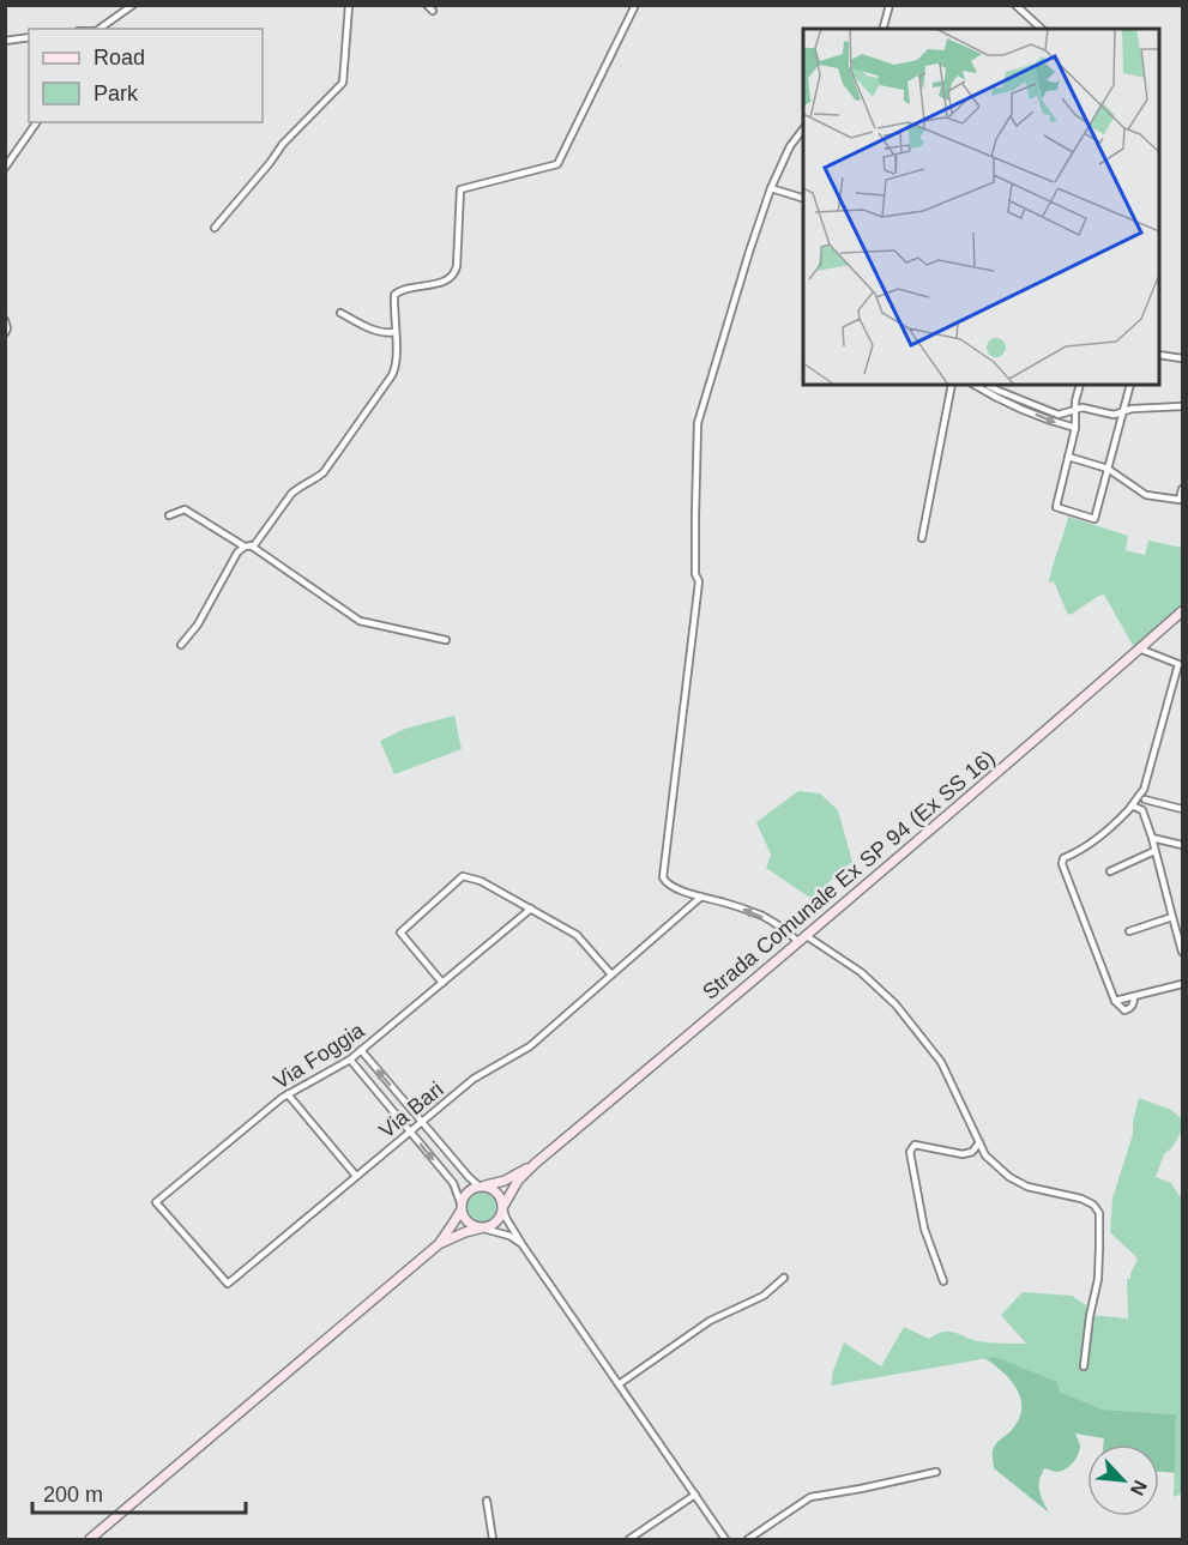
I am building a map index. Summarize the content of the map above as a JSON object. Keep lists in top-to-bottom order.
{
  "streets": {
    "main road": ["Strada Comunale Ex SP 94 (Ex SS 16)"],
    "street": ["Via Foggia", "Via Bari"]
  },
  "crossings": [
    ["Via Foggia", "Via Bari"]
  ],
  "legend": ["Road", "Park"],
  "scale_bar": "200 m",
  "north": "bottom right"
}
